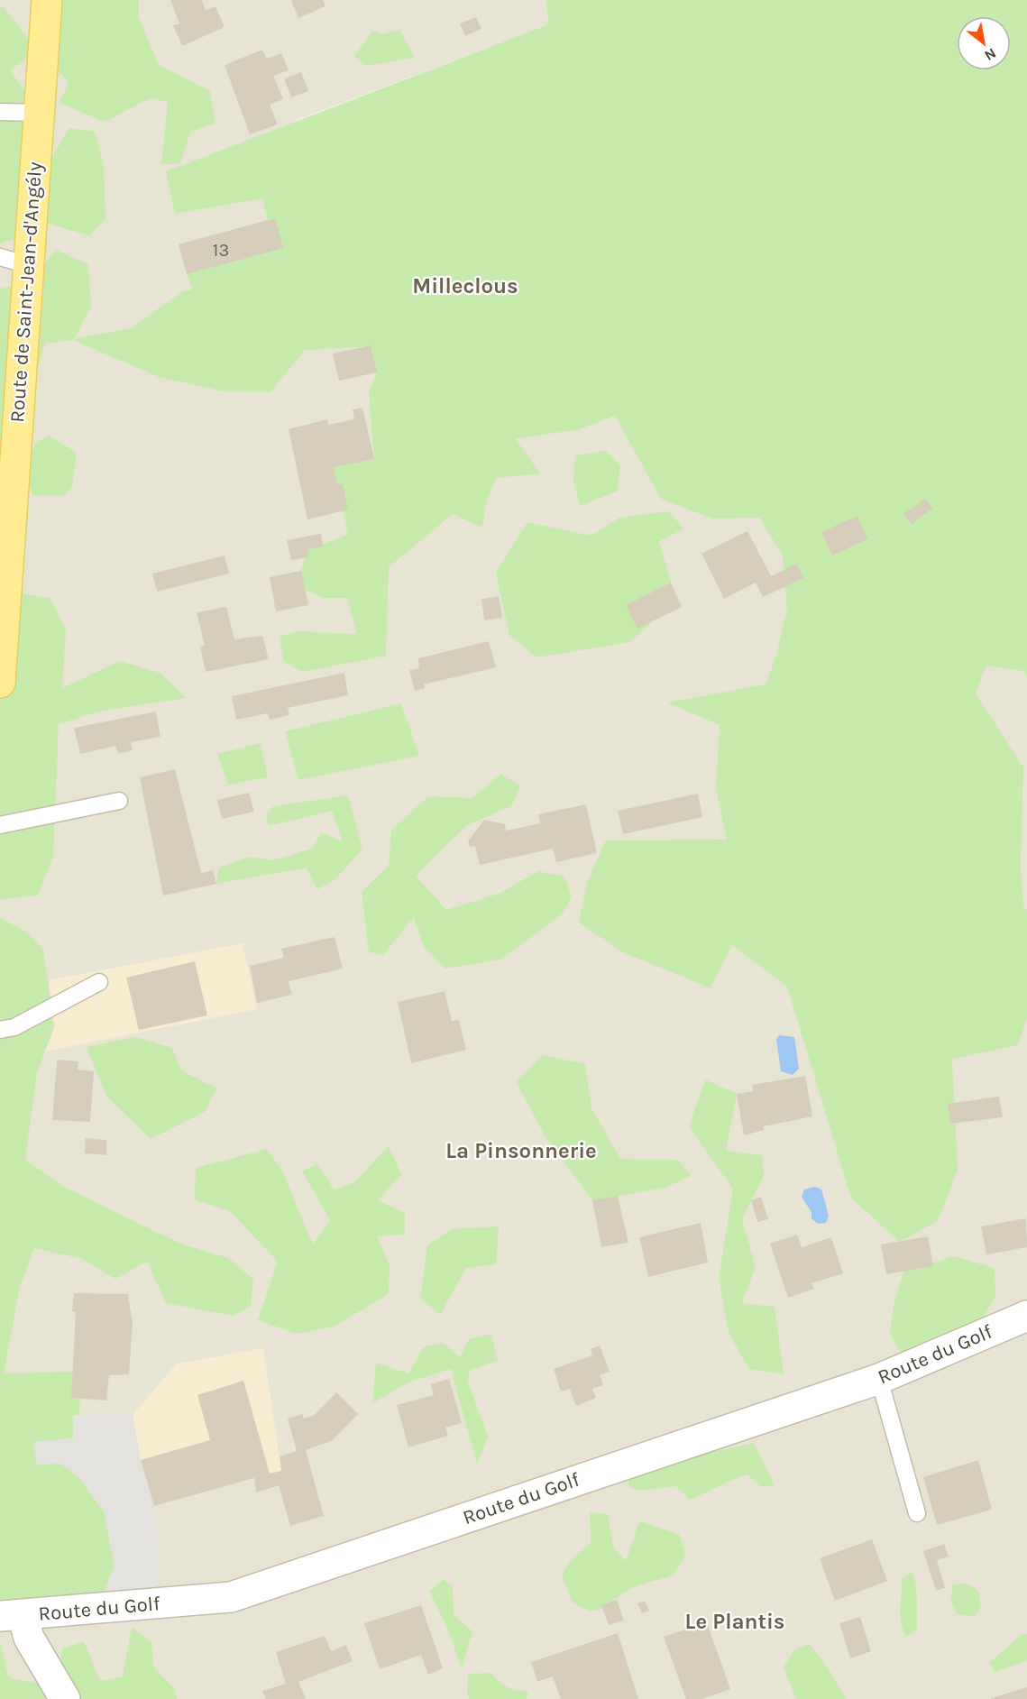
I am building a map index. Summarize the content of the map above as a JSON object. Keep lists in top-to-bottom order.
{
  "streets": {
    "main road": ["Route de Saint-Jean-d'Angély"],
    "street": ["Route du Golf"]
  },
  "districts": ["Milleclous", "La Pinsonnerie", "Le Plantis"],
  "house_numbers": ["13"],
  "north": "bottom right"
}
